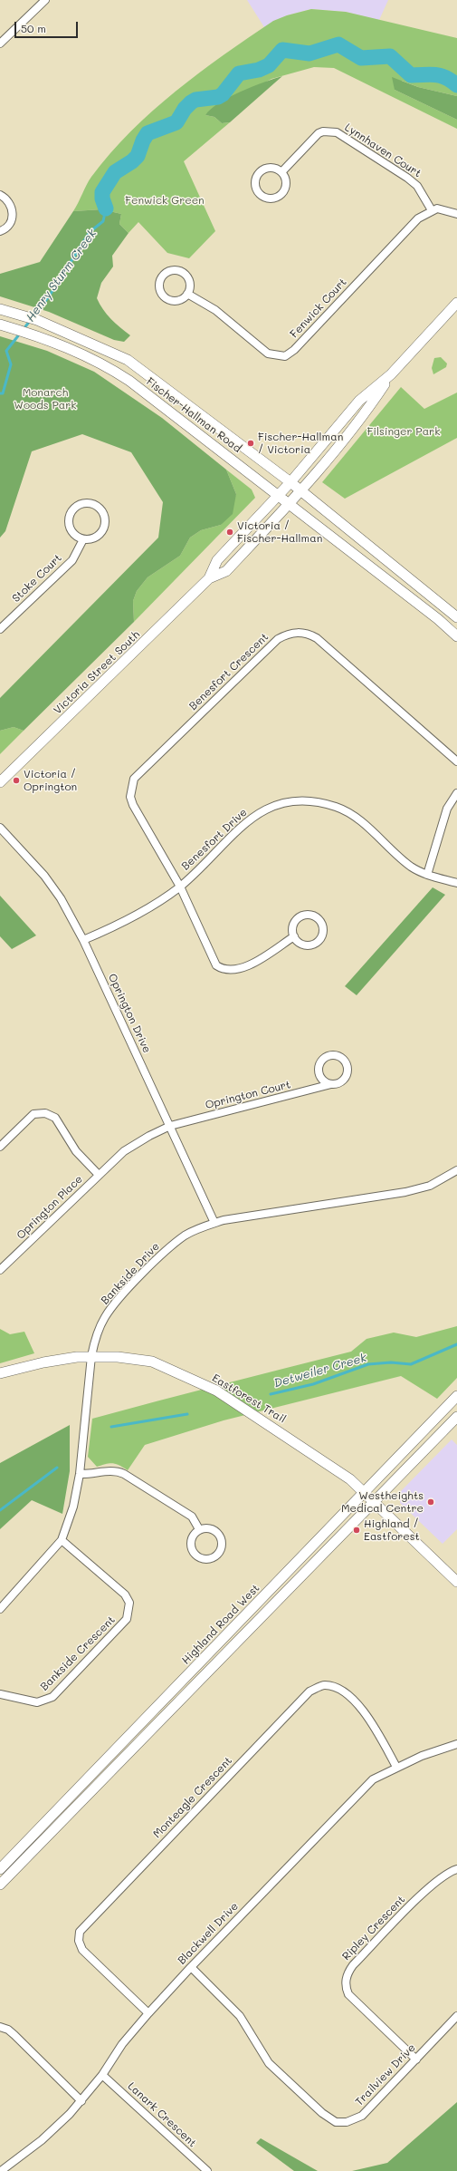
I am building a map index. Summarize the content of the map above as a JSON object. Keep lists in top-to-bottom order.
{
  "streets": {
    "main road": [
      "Fischer-Hallman Road",
      "Victoria Street South",
      "Eastforest Trail",
      "Highland Road West"
    ],
    "street": [
      "Lynnhaven Court",
      "Fenwick Court",
      "Stoke Court",
      "Benesfort Crescent",
      "Benesfort Drive",
      "Oprington Drive",
      "Oprington Court",
      "Oprington Place",
      "Bankside Drive",
      "Bankside Crescent",
      "Monteagle Crescent",
      "Ripley Crescent",
      "Blackwell Drive",
      "Trailview Drive",
      "Lanark Crescent"
    ]
  },
  "crossings": [
    ["Lynnhaven Court", "Fenwick Court"],
    ["Fischer-Hallman Road", "Victoria Street South"],
    ["Benesfort Crescent", "Benesfort Drive"],
    ["Benesfort Drive", "Oprington Drive"],
    ["Oprington Drive", "Oprington Court"],
    ["Oprington Drive", "Oprington Place"],
    ["Oprington Drive", "Bankside Drive"],
    ["Oprington Court", "Oprington Place"],
    ["Bankside Drive", "Eastforest Trail"],
    ["Bankside Drive", "Bankside Crescent"],
    ["Eastforest Trail", "Highland Road West"],
    ["Monteagle Crescent", "Blackwell Drive"],
    ["Ripley Crescent", "Trailview Drive"],
    ["Blackwell Drive", "Trailview Drive"],
    ["Blackwell Drive", "Lanark Crescent"]
  ],
  "water": ["Henry Sturm Creek", "Detweiler Creek"],
  "parks": ["Fenwick Green", "Monarch Woods Park", "Filsinger Park"],
  "places": [
    "Fischer-Hallman / Victoria",
    "Victoria / Fischer-Hallman",
    "Victoria / Oprington",
    "Westheights Medical Centre",
    "Highland / Eastforest"
  ],
  "scale_bar": "50 m"
}
